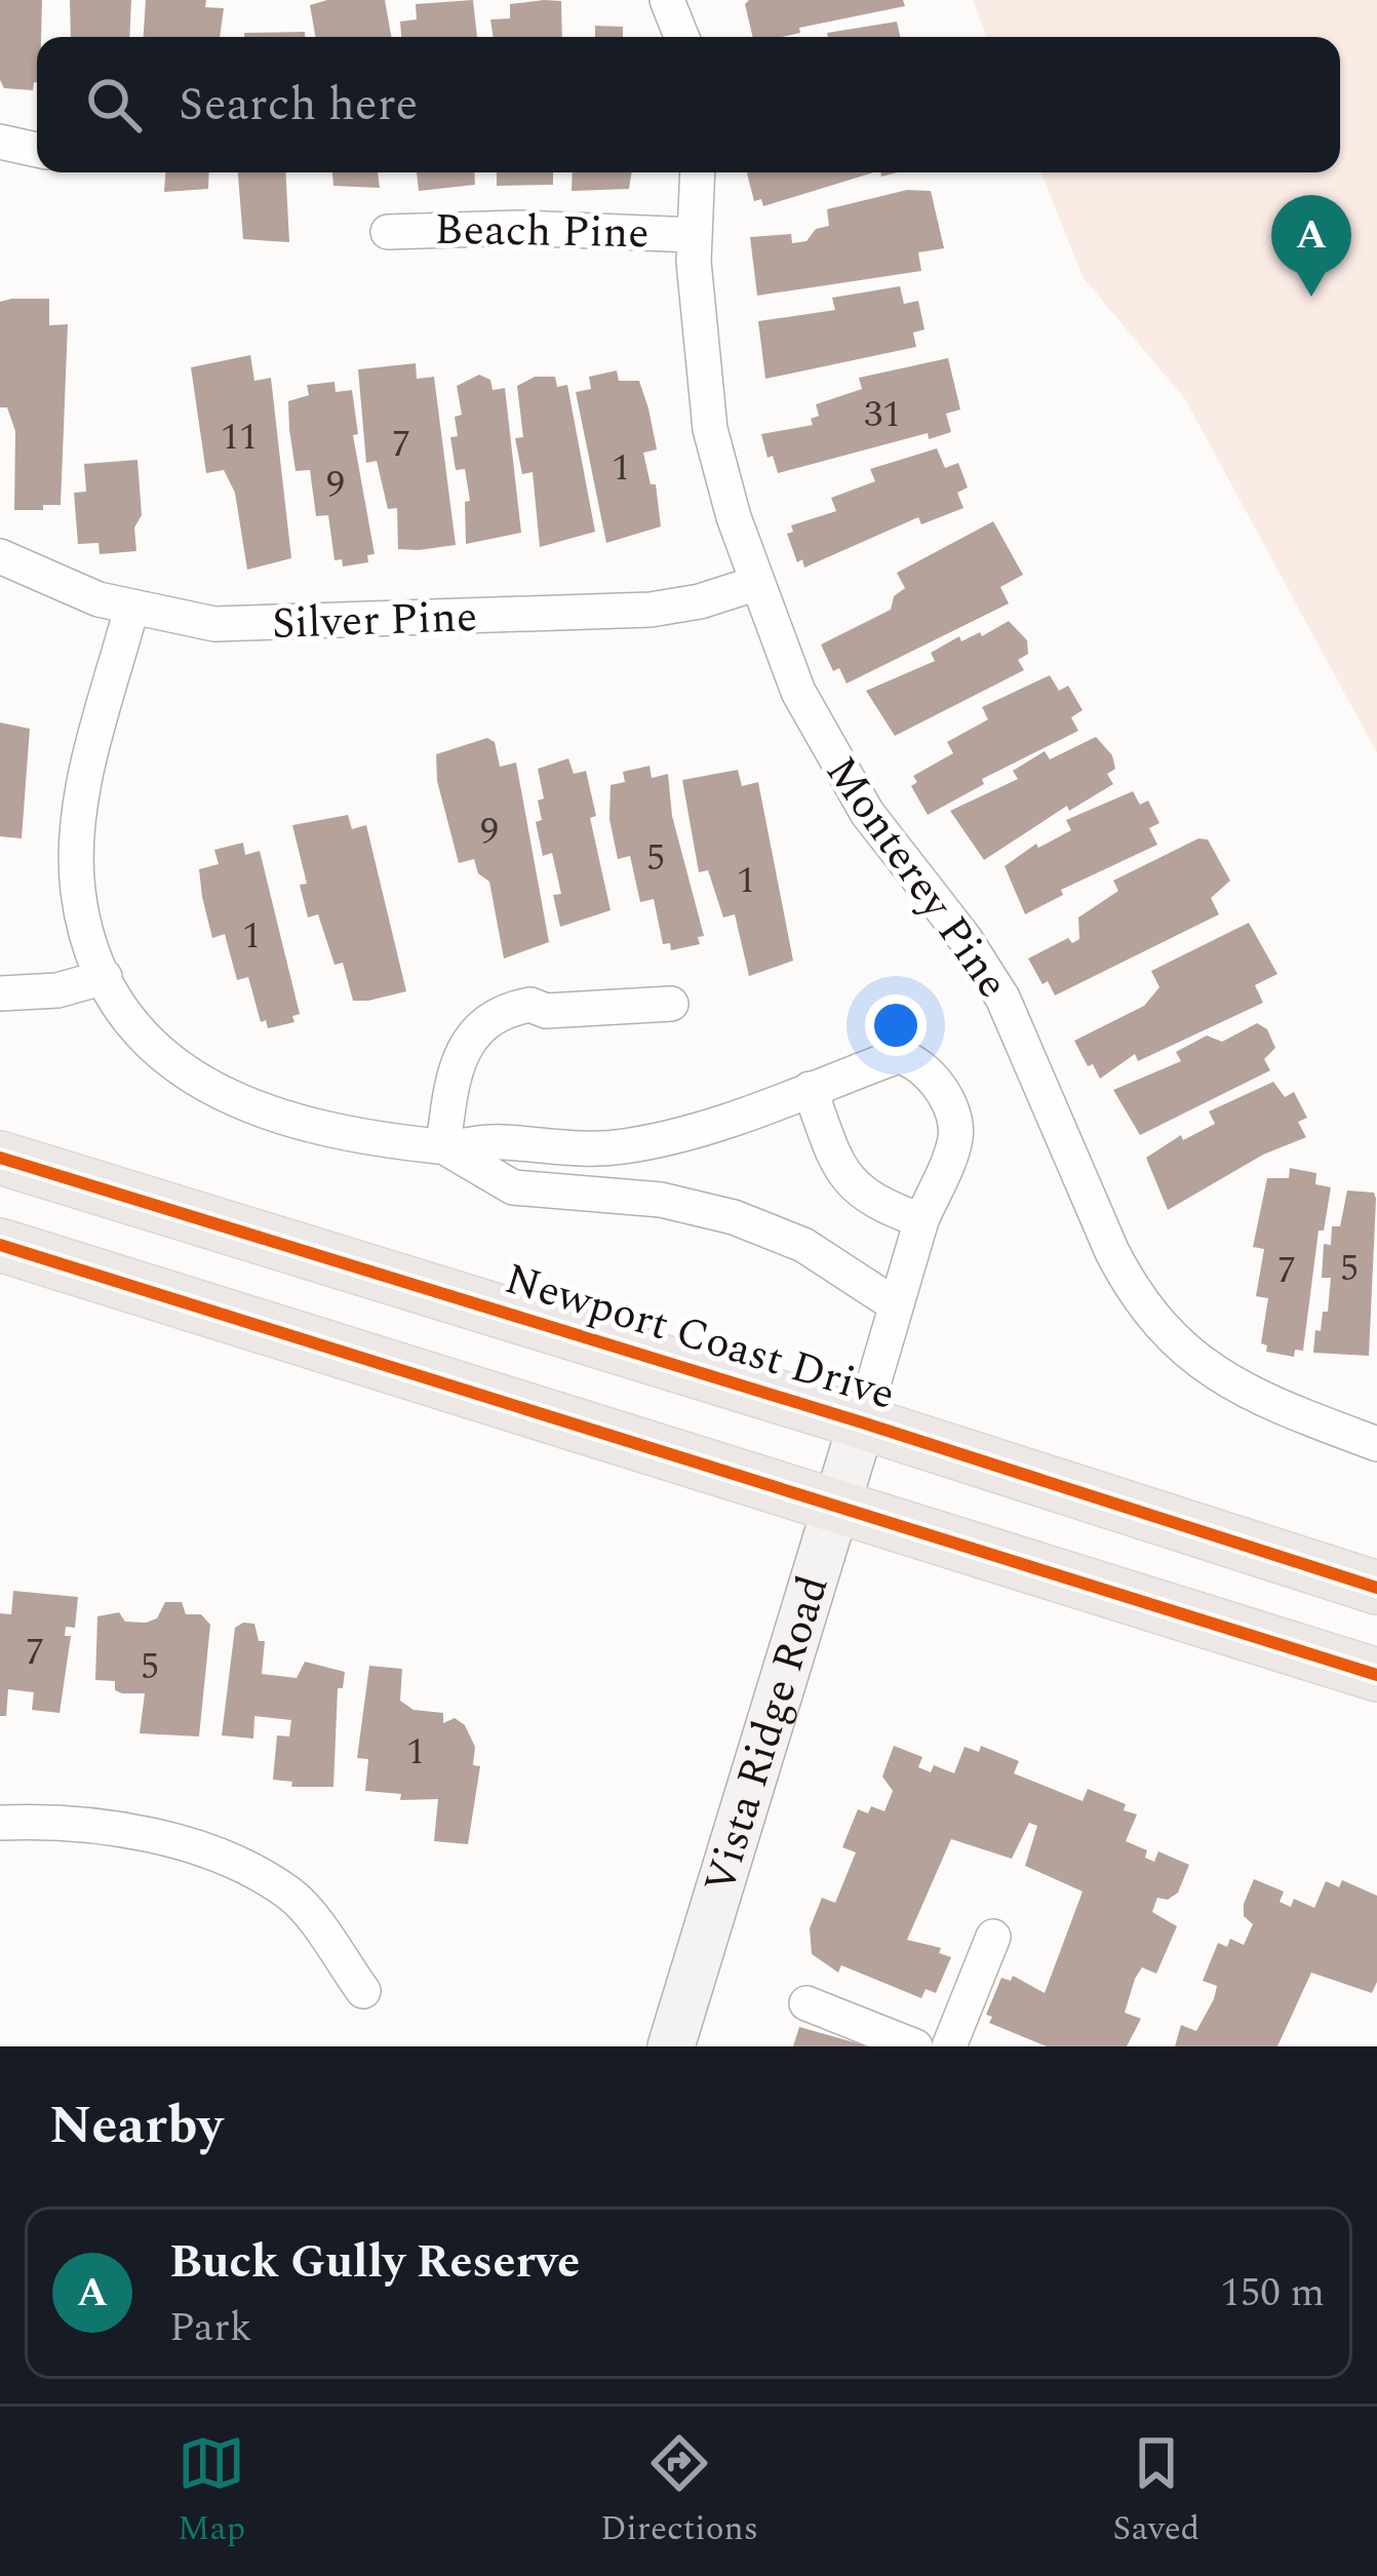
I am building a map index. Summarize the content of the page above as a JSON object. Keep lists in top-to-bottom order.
{
  "streets": {
    "main road": ["Newport Coast Drive"],
    "street": [
      "Beach Pine",
      "Silver Pine",
      "Monterey Pine",
      "Vista Ridge Road"
    ]
  },
  "crossings": [
    ["Beach Pine", "Monterey Pine"],
    ["Silver Pine", "Monterey Pine"],
    ["Newport Coast Drive", "Vista Ridge Road"]
  ],
  "house_numbers": [
    "31",
    "11",
    "7",
    "1",
    "9",
    "9",
    "5",
    "1",
    "1",
    "5",
    "7",
    "7",
    "5",
    "1"
  ],
  "page": {
    "search": "Search here",
    "pins": "A",
    "heading": "Nearby",
    "list": [
      {
        "mark": "A",
        "name": "Buck Gully Reserve",
        "note": "Park",
        "value": "150 m"
      }
    ],
    "nav": ["Map", "Directions", "Saved"]
  }
}
